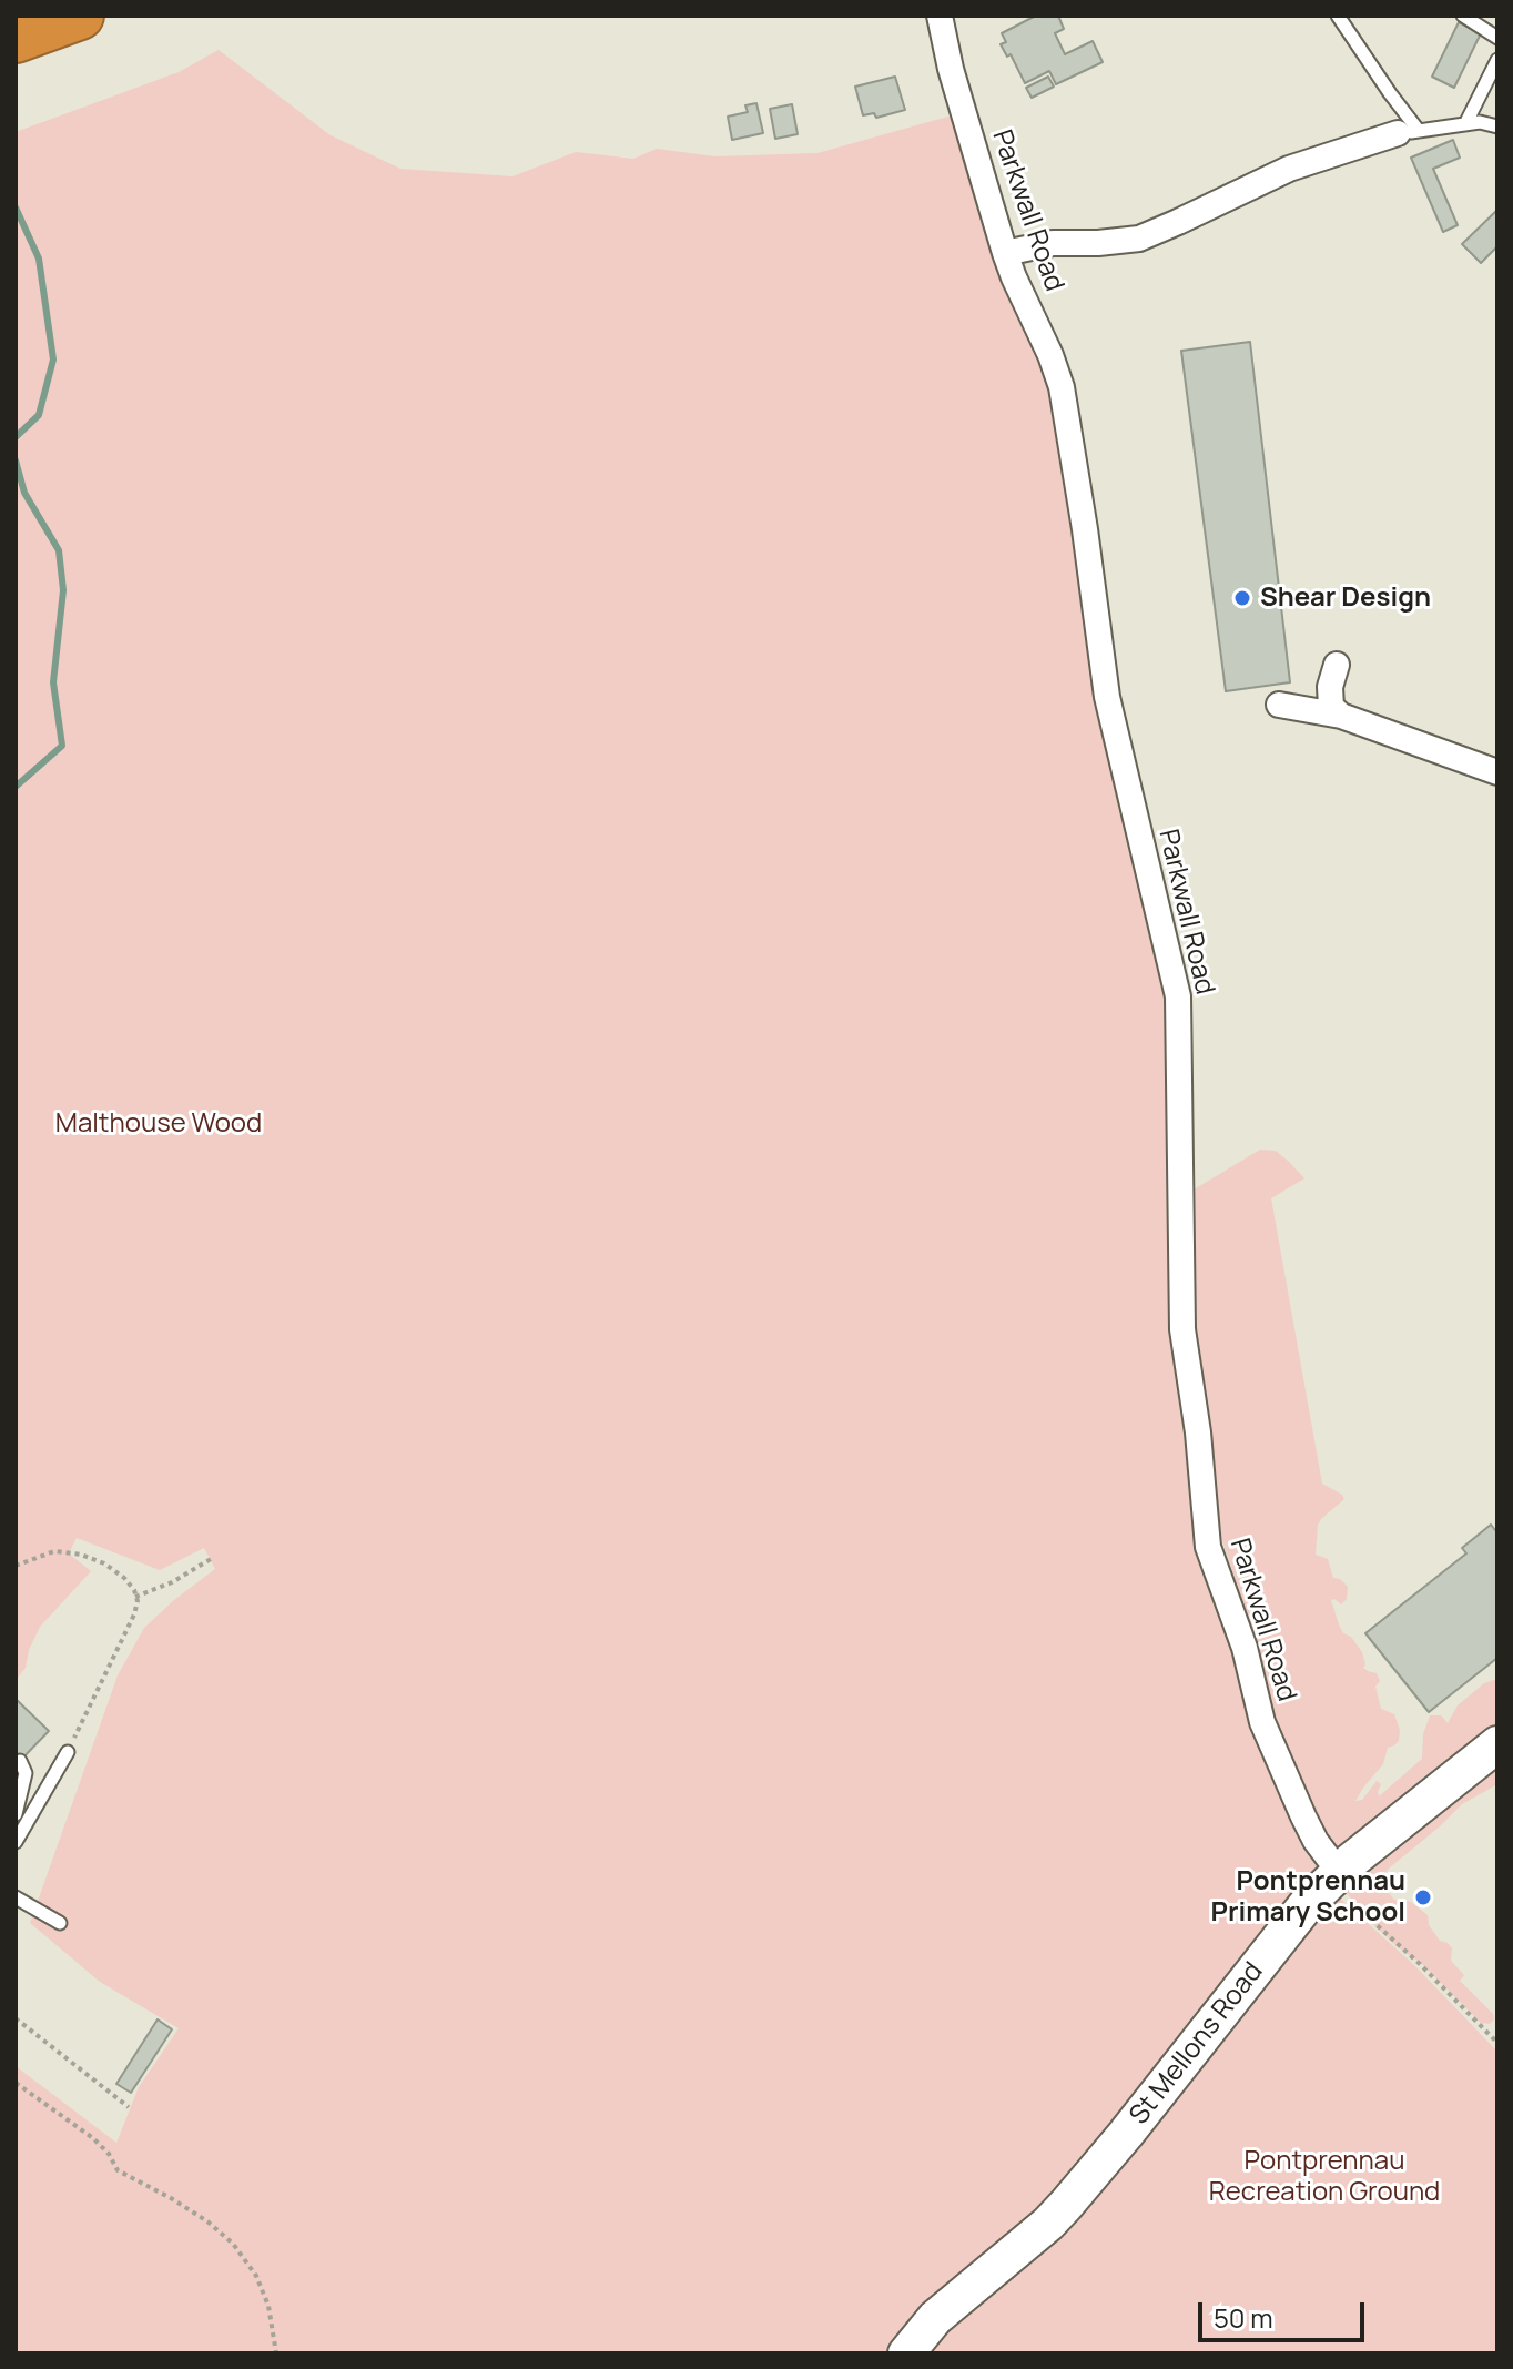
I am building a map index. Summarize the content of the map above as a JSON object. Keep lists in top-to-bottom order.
{
  "streets": {
    "main road": ["St Mellons Road"],
    "street": ["Parkwall Road"]
  },
  "crossings": [
    ["Parkwall Road", "St Mellons Road"]
  ],
  "parks": ["Malthouse Wood", "Pontprennau Recreation Ground"],
  "places": ["Shear Design", "Pontprennau Primary School"],
  "scale_bar": "50 m"
}
